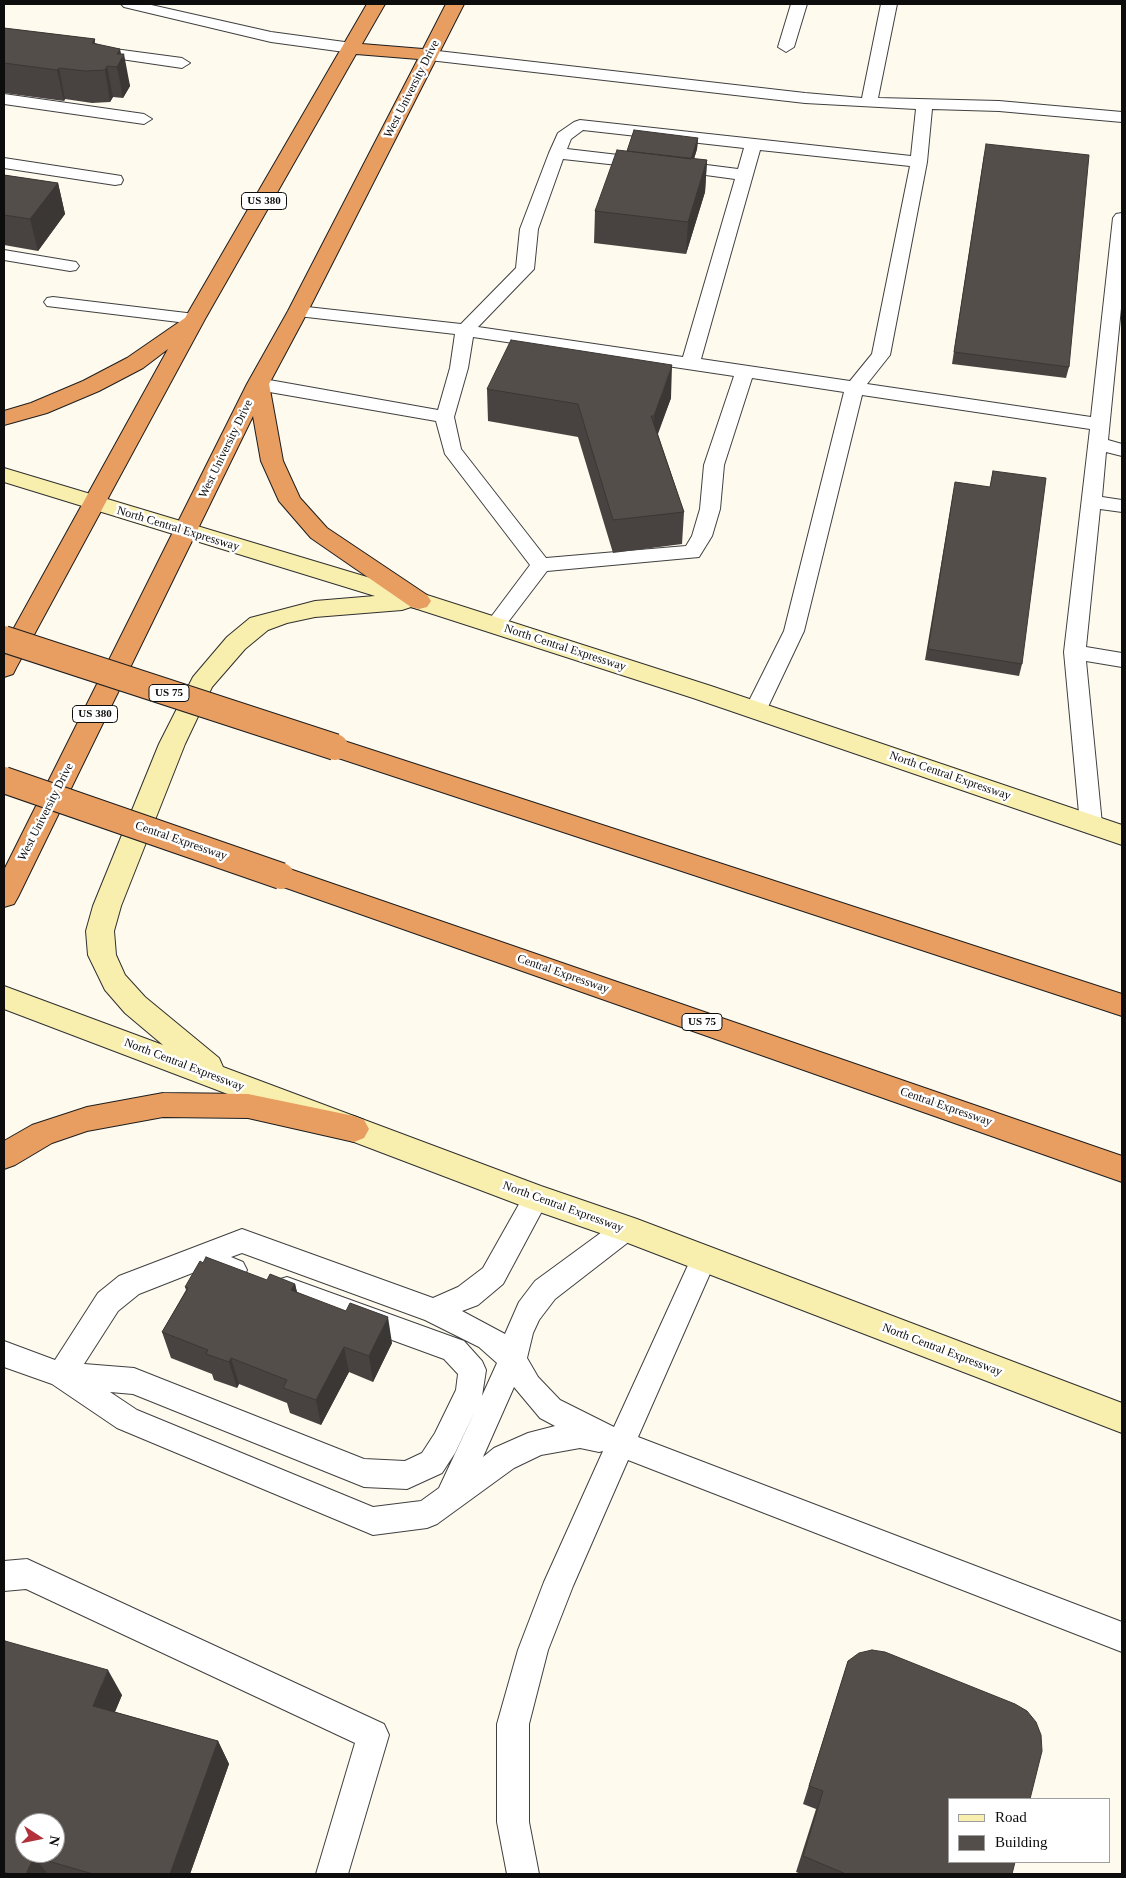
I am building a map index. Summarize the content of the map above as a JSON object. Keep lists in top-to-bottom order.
{
  "streets": {
    "highway": [
      "West University Drive",
      "US 380",
      "US 75",
      "Central Expressway"
    ],
    "main road": ["North Central Expressway"]
  },
  "crossings": [
    ["West University Drive", "North Central Expressway"],
    ["US 380", "North Central Expressway"]
  ],
  "legend": ["Road", "Building"],
  "north": "right"
}
